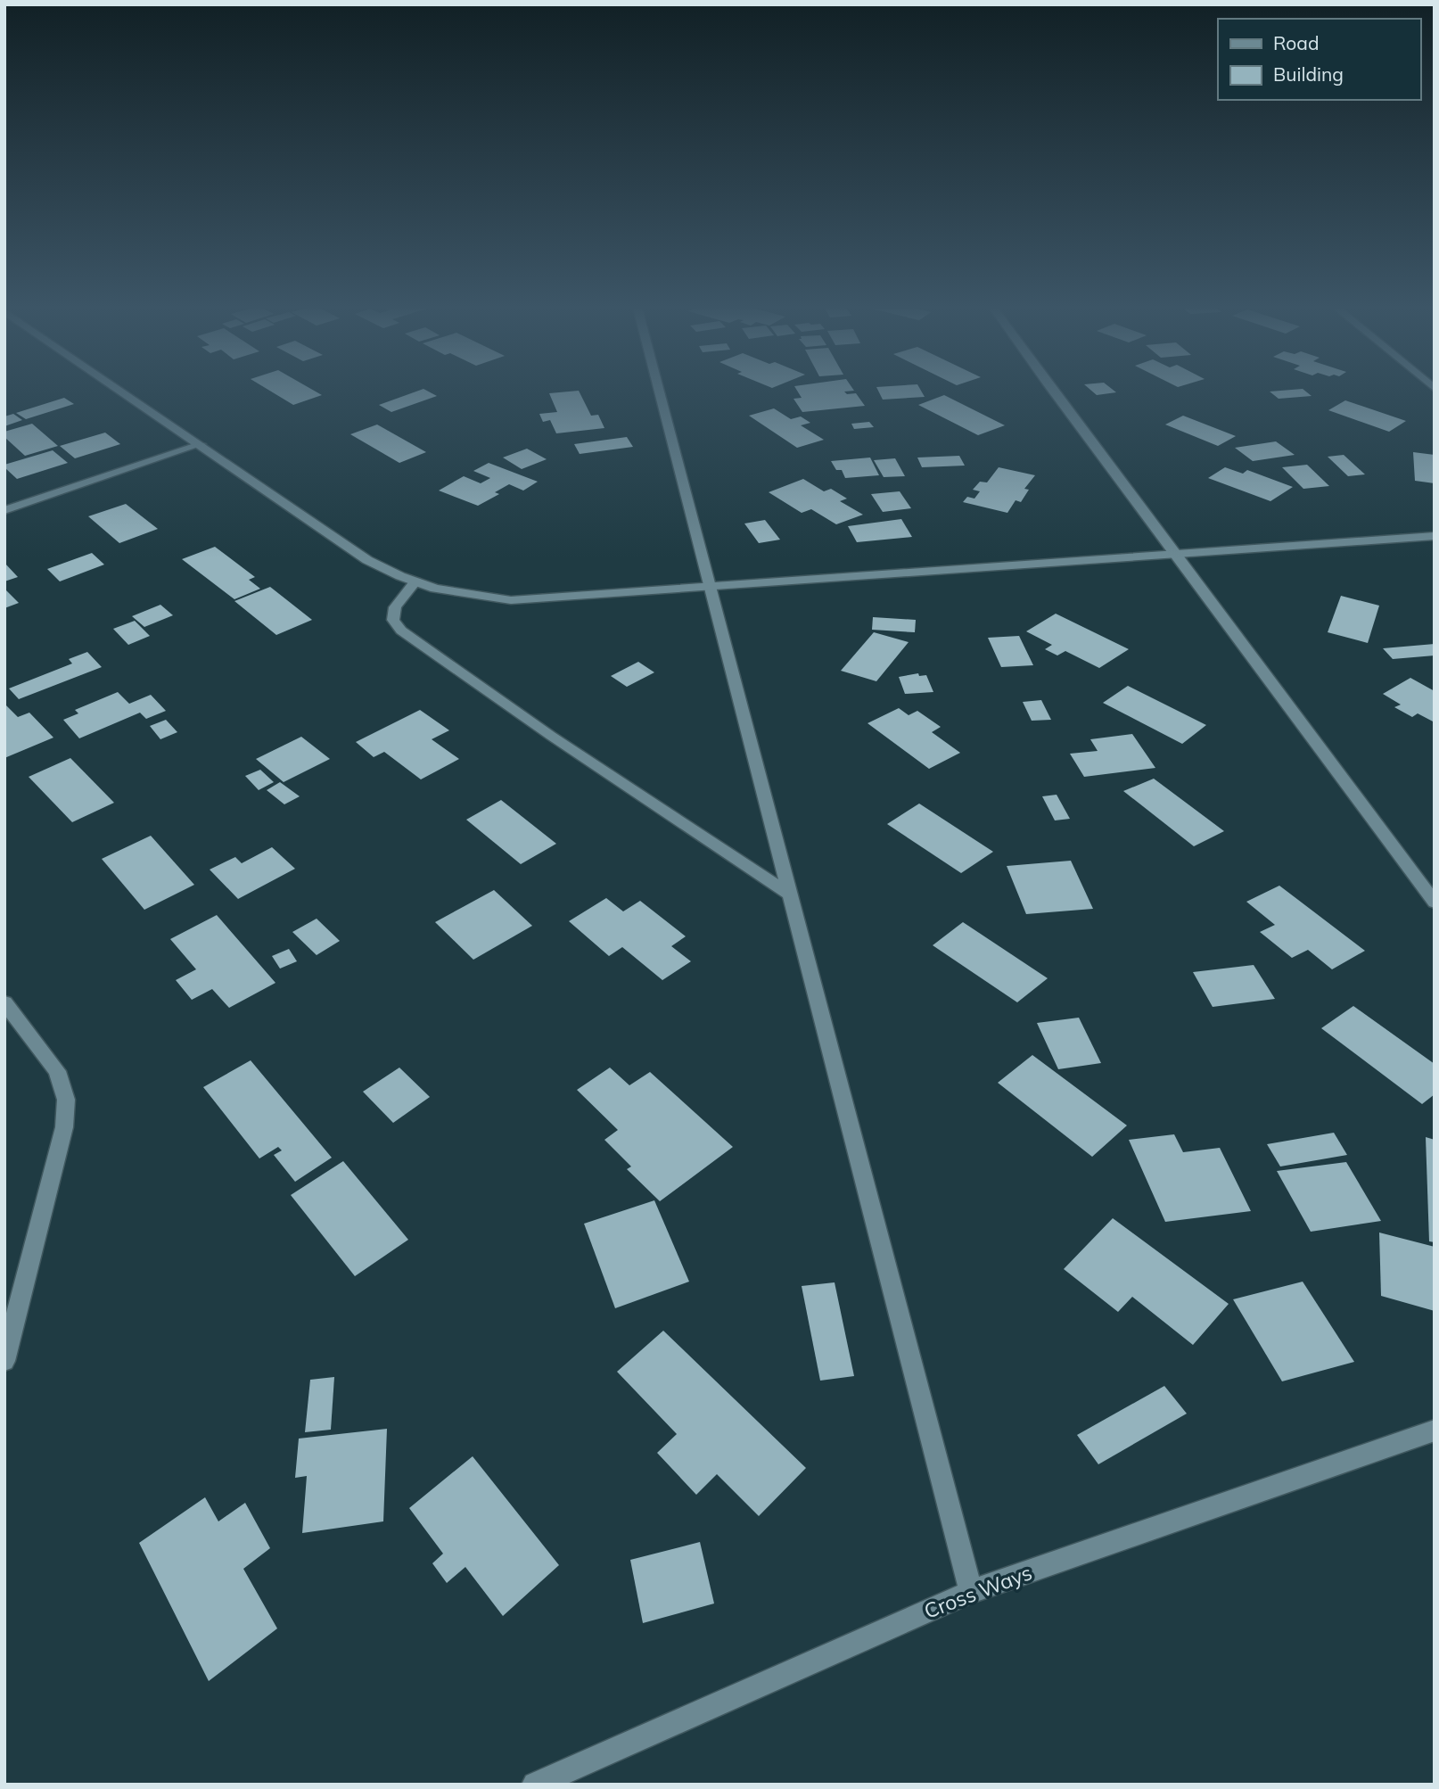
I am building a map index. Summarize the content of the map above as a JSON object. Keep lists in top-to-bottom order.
{
  "streets": {
    "street": ["Cross Ways"]
  },
  "legend": ["Road", "Building"]
}
